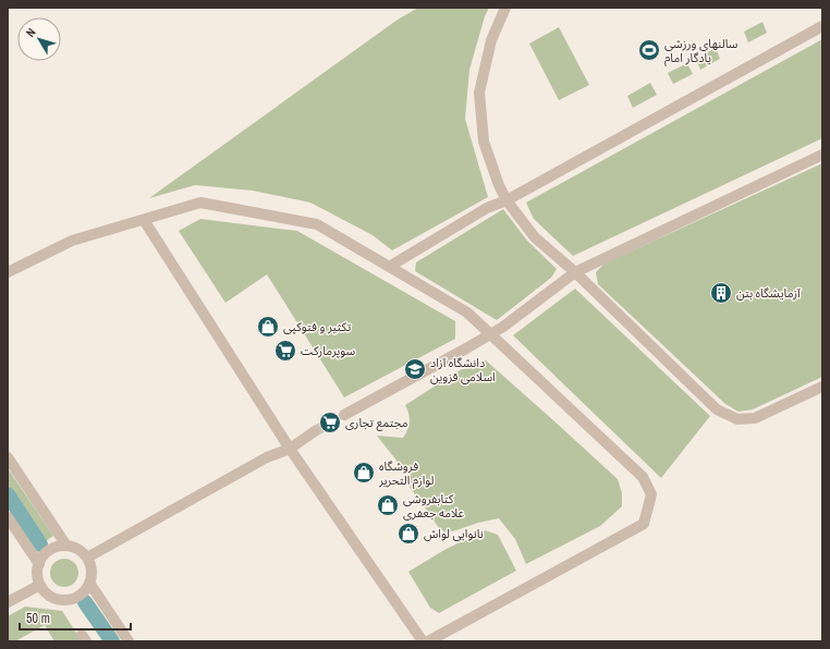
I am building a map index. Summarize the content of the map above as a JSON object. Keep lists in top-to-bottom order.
{
  "places": {
    "sports": ["سالنهای ورزشی یادگار امام"],
    "building": ["آزمایشگاه بتن"],
    "shop": [
      "تکثیر و فتوکپی",
      "فروشگاه لوازم التحریر",
      "کتابفروشی علامه جعفری",
      "نانوایی لواش"
    ],
    "supermarket": ["سوپرمارکت", "مجتمع تجاری"],
    "school or university": ["دانشگاه آزاد اسلامی قزوین"]
  },
  "scale_bar": "50 m",
  "north": "top left"
}
